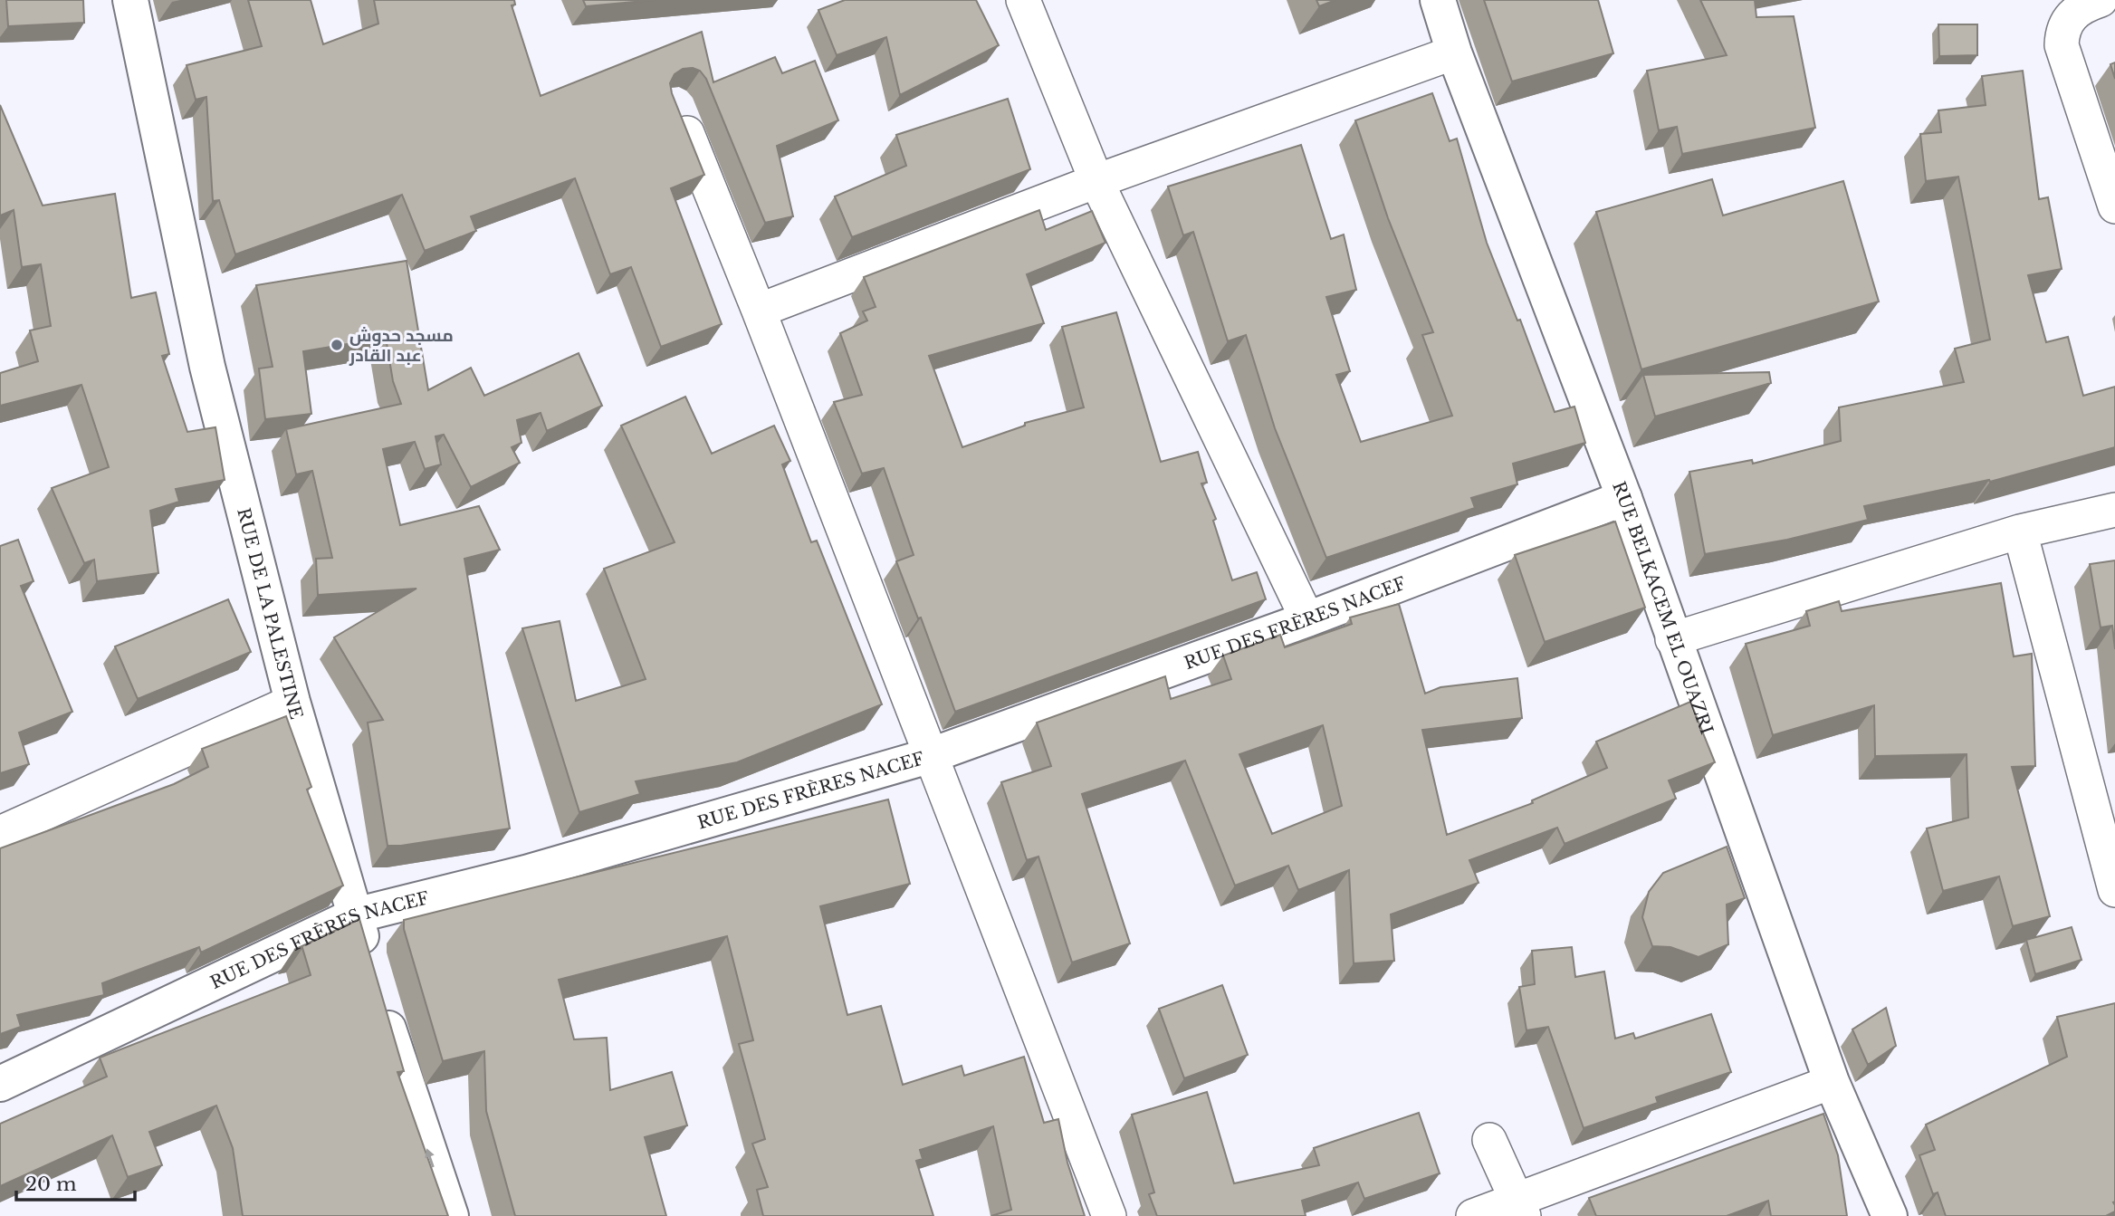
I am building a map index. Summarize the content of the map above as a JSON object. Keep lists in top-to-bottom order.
{
  "streets": {
    "street": ["RUE BELKACEM EL OUAZRI", "RUE DE LA PALESTINE", "RUE DES FRÈRES NACEF"]
  },
  "crossings": [
    ["RUE BELKACEM EL OUAZRI", "RUE DES FRÈRES NACEF"],
    ["RUE DE LA PALESTINE", "RUE DES FRÈRES NACEF"]
  ],
  "places": ["مسجد حدوش عبد القادر"],
  "scale_bar": "20 m"
}
